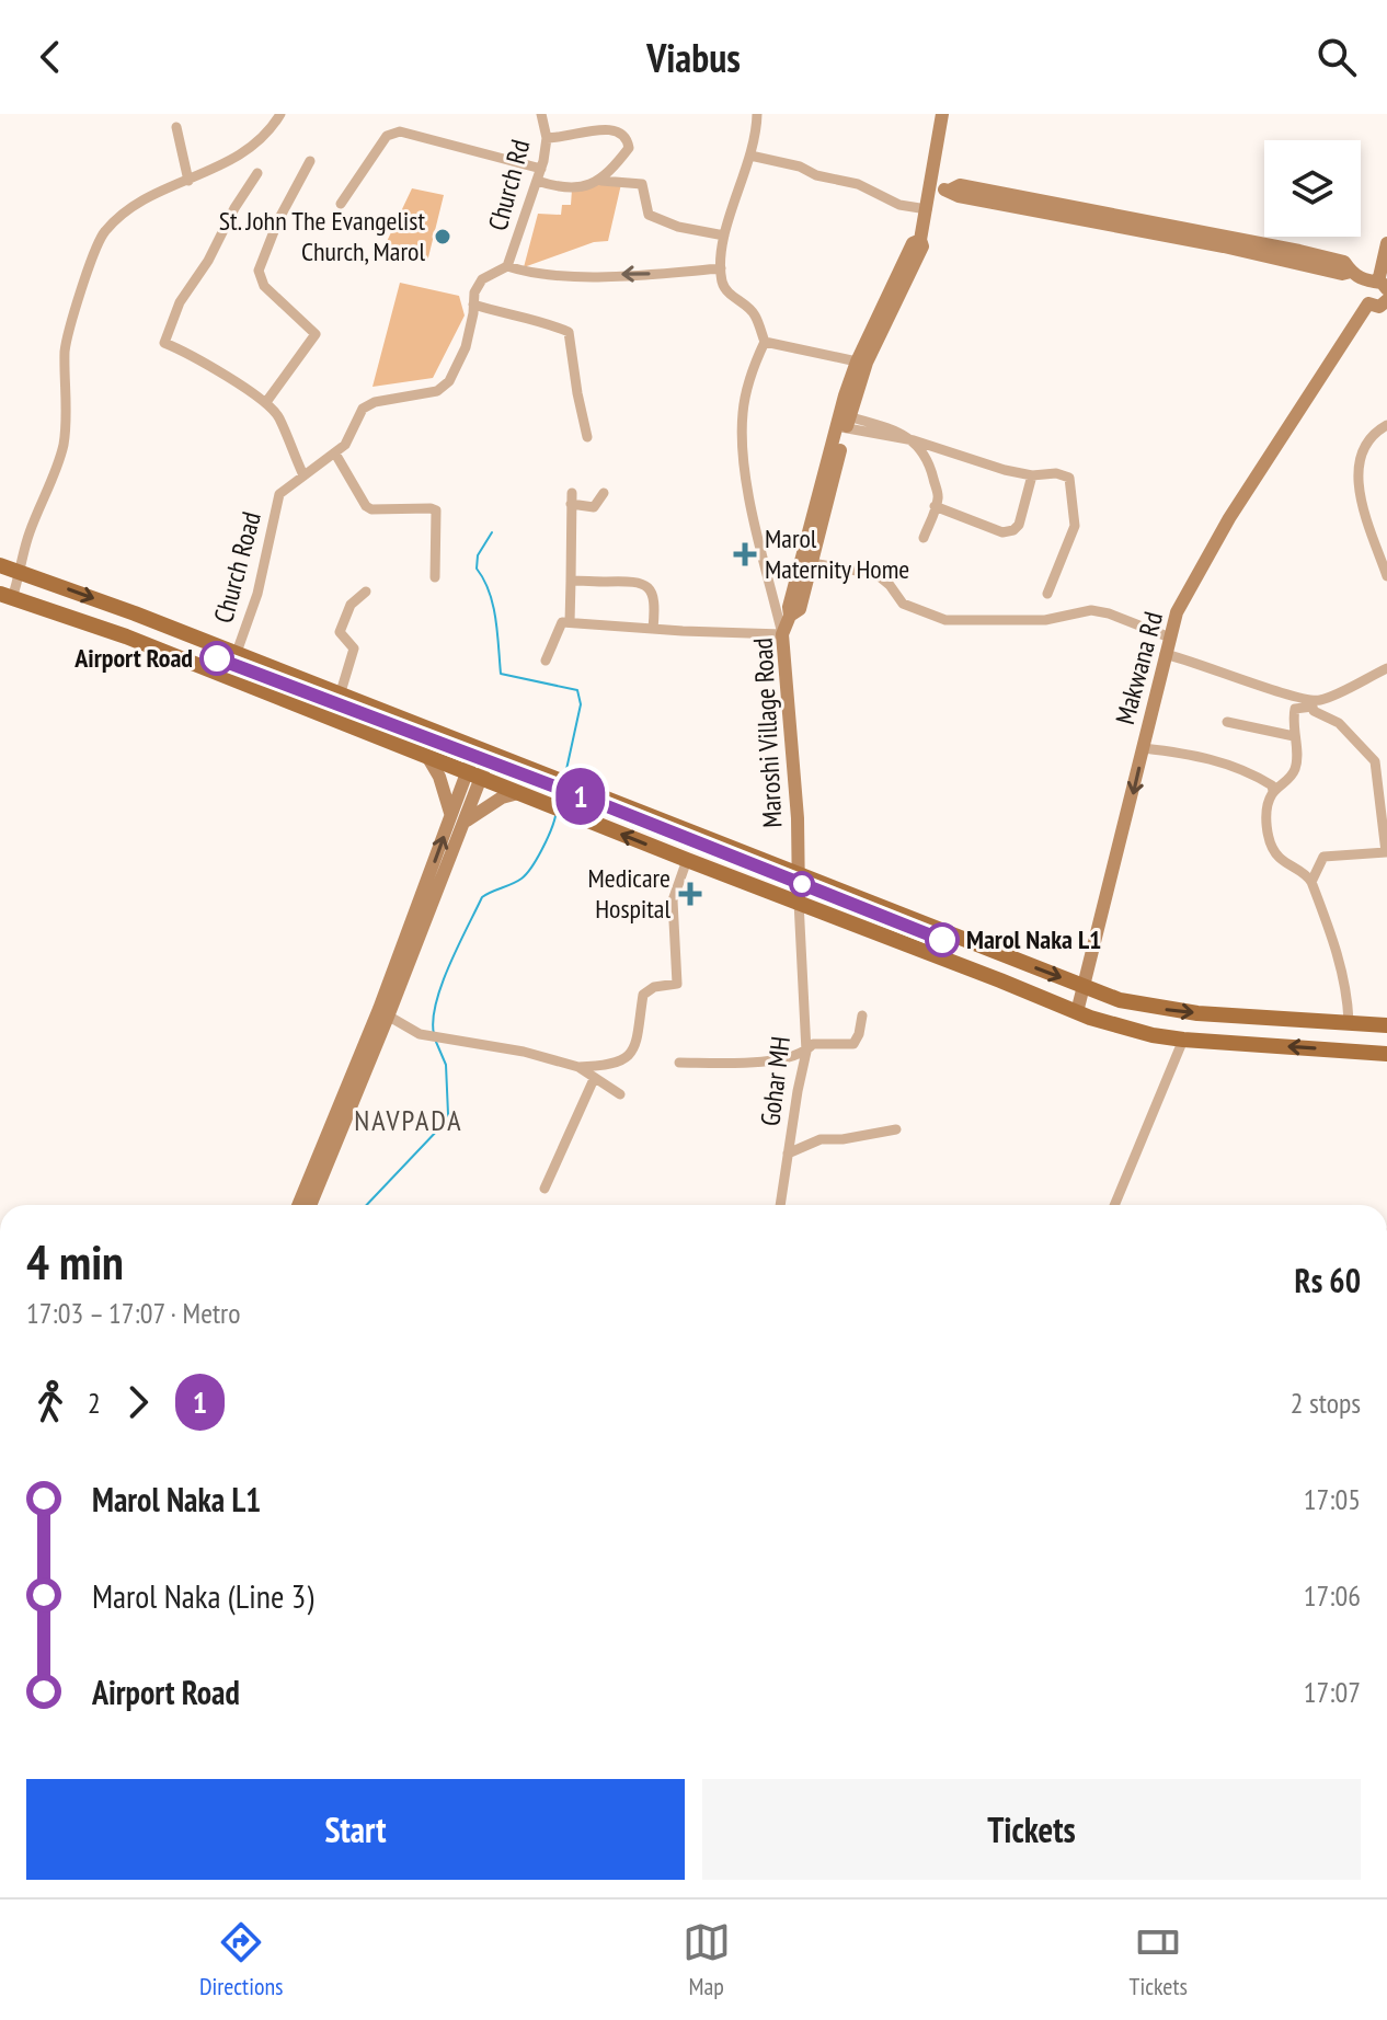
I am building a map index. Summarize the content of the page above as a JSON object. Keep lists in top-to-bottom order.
{
  "streets": {
    "main road": ["Makwana Rd", "Maroshi Village Road"],
    "street": ["Church Rd", "Church Road", "Gohar MH"]
  },
  "crossings": [
    ["Maroshi Village Road", "Gohar MH"]
  ],
  "districts": ["NAVPADA"],
  "places": {
    "other": ["St. John The Evangelist Church, Marol", "Airport Road", "Marol Naka L1"],
    "health": ["Marol Maternity Home", "Medicare Hospital"]
  },
  "lines": ["metro line 1"],
  "page": {
    "header": "Viabus",
    "on_map": "1",
    "heading": ["4 min", "17:03 – 17:07 · Metro", "Rs 60"],
    "legs": ["2", "1", "2 stops"],
    "list": [
      {
        "name": "Marol Naka L1",
        "value": "17:05"
      },
      {
        "name": "Marol Naka (Line 3)",
        "value": "17:06"
      },
      {
        "name": "Airport Road",
        "value": "17:07"
      }
    ],
    "buttons": ["Start", "Tickets"],
    "tabs": ["Directions", "Map", "Tickets"]
  }
}
